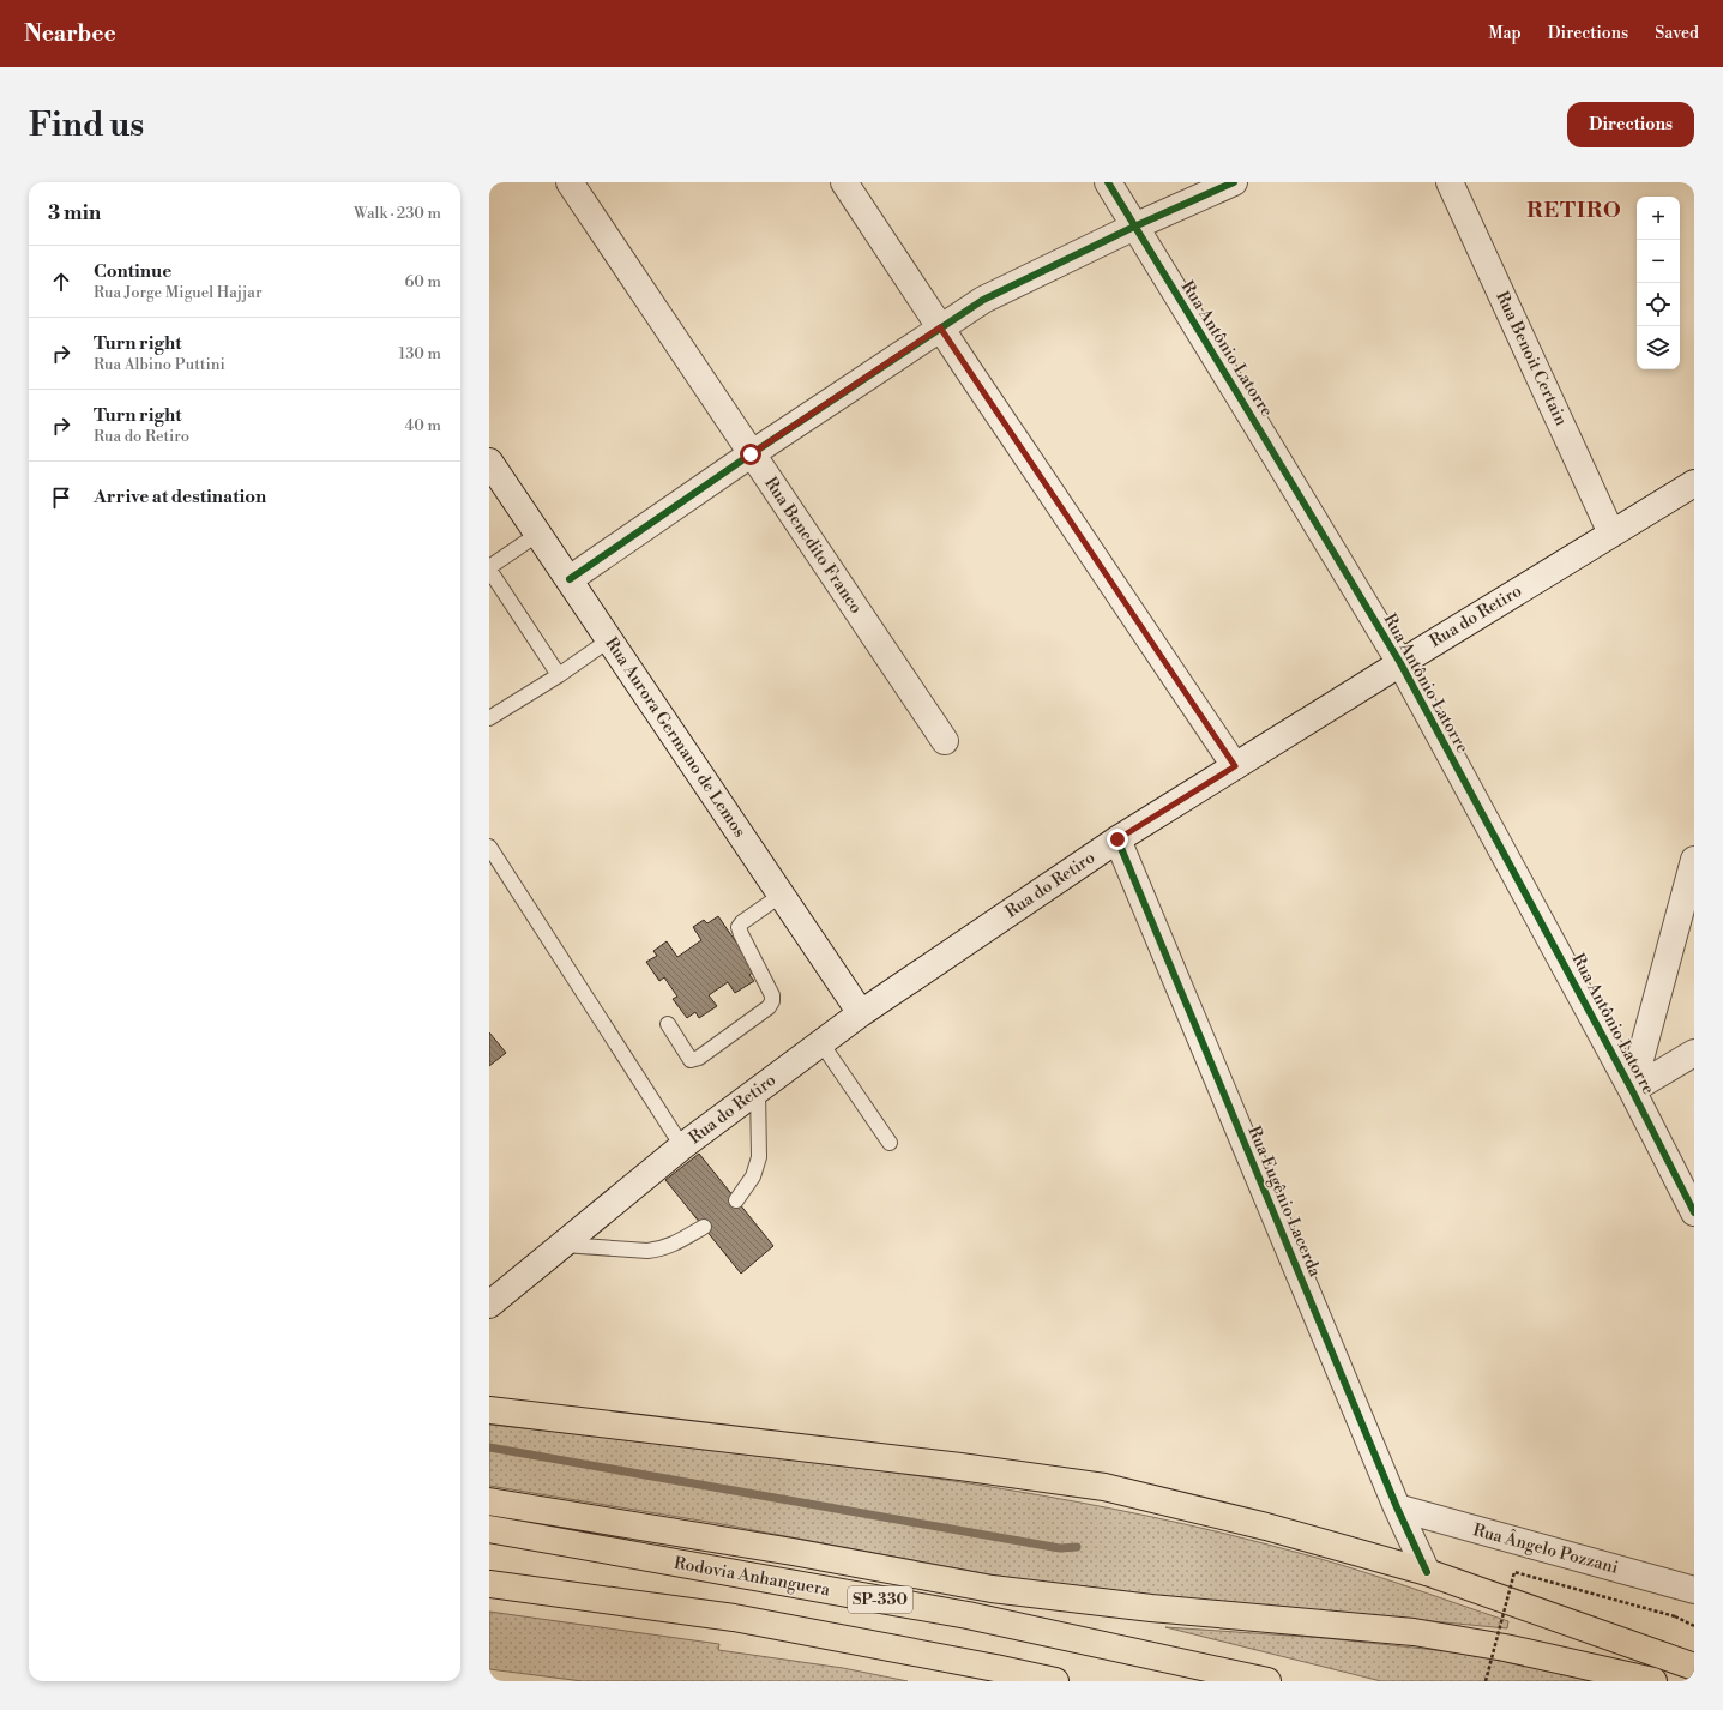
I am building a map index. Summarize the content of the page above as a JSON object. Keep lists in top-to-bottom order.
{
  "streets": {
    "highway": ["Rodovia Anhanguera", "SP-330"],
    "street": [
      "Rua Antônio Latorre",
      "Rua Benoit Certain",
      "Rua Benedito Franco",
      "Rua do Retiro",
      "Rua Aurora Germano de Lemos",
      "Rua Eugênio Lacerda",
      "Rua Ângelo Pozzani"
    ]
  },
  "crossings": [
    ["Rua Antônio Latorre", "Rua do Retiro"],
    ["Rua Benoit Certain", "Rua do Retiro"],
    ["Rua do Retiro", "Rua Aurora Germano de Lemos"],
    ["Rua do Retiro", "Rua Eugênio Lacerda"],
    ["Rua Eugênio Lacerda", "Rua Ângelo Pozzani"]
  ],
  "districts": ["RETIRO"],
  "page": {
    "header": "Nearbee",
    "nav": ["Map", "Directions", "Saved"],
    "buttons": "Directions",
    "title": "Find us",
    "heading": ["3 min", "Walk · 230 m"],
    "map_buttons": ["+", "−"],
    "list": [
      ["Continue", "Rua Jorge Miguel Hajjar", "60 m"],
      ["Turn right", "Rua Albino Puttini", "130 m"],
      ["Turn right", "Rua do Retiro", "40 m"],
      "Arrive at destination"
    ]
  }
}
